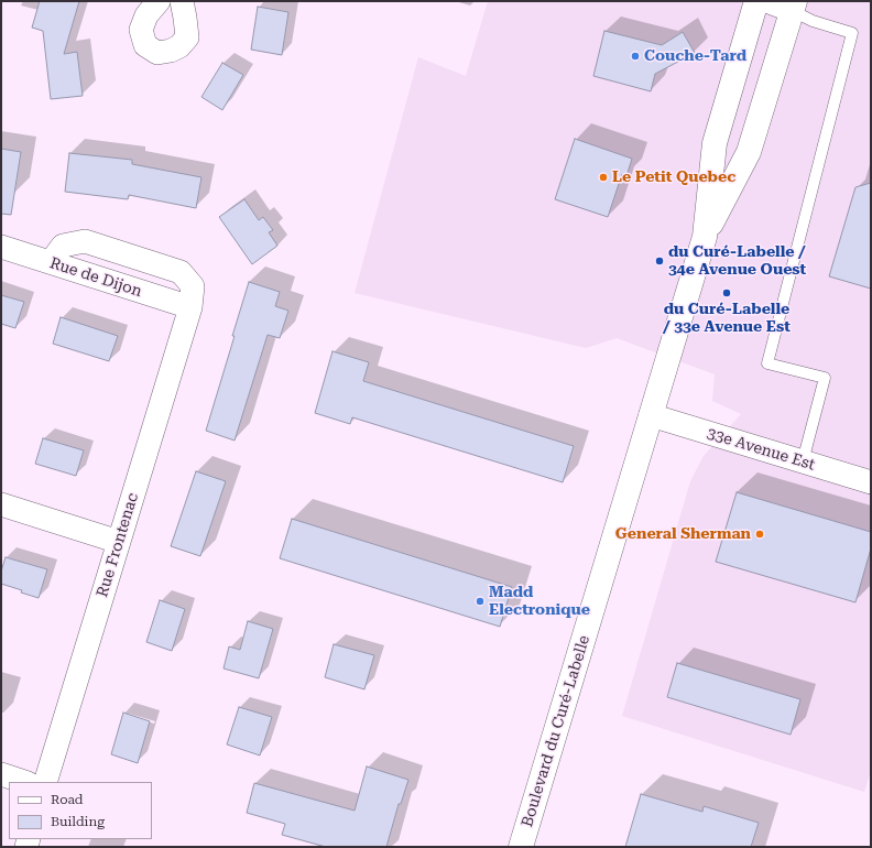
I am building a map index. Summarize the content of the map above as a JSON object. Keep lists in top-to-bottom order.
{
  "streets": {
    "main road": ["Boulevard du Curé-Labelle"],
    "street": ["Rue de Dijon", "33e Avenue Est", "Rue Frontenac"]
  },
  "crossings": [
    ["Rue de Dijon", "Rue Frontenac"],
    ["33e Avenue Est", "Boulevard du Curé-Labelle"]
  ],
  "places": [
    "Couche-Tard",
    "Le Petit Quebec",
    "du Curé-Labelle / 34e Avenue Ouest",
    "du Curé-Labelle / 33e Avenue Est",
    "General Sherman",
    "Madd Electronique"
  ],
  "legend": ["Road", "Building"]
}
